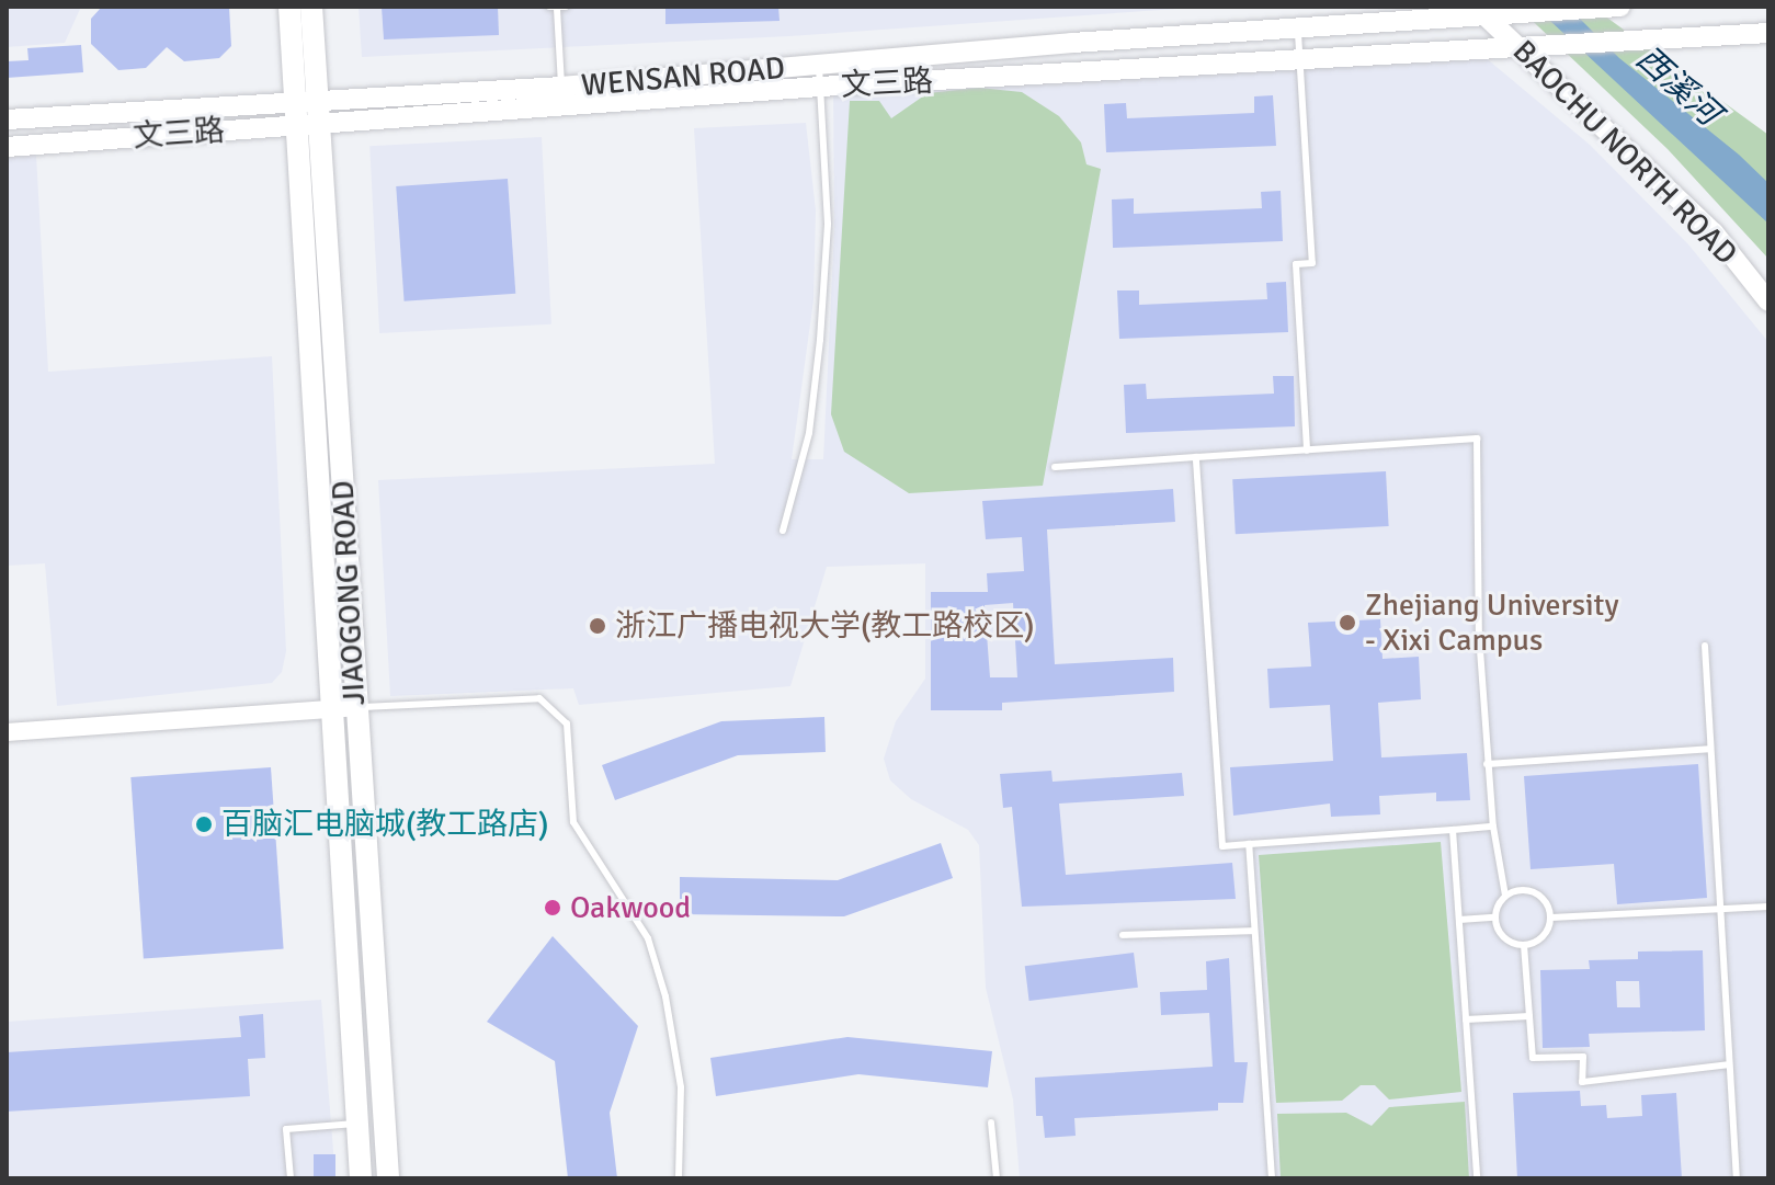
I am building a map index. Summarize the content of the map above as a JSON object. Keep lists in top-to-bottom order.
{
  "streets": {
    "main road": [
      "WENSAN ROAD",
      "文三路",
      "BAOCHU NORTH ROAD",
      "JIAOGONG ROAD"
    ]
  },
  "crossings": [
    ["WENSAN ROAD", "文三路"],
    ["WENSAN ROAD", "BAOCHU NORTH ROAD"],
    ["WENSAN ROAD", "JIAOGONG ROAD"],
    ["文三路", "BAOCHU NORTH ROAD"],
    ["文三路", "JIAOGONG ROAD"]
  ],
  "water": ["西溪河"],
  "places": [
    "Zhejiang University - Xixi Campus",
    "浙江广播电视大学(教工路校区)",
    "百脑汇电脑城(教工路店)",
    "Oakwood"
  ]
}
